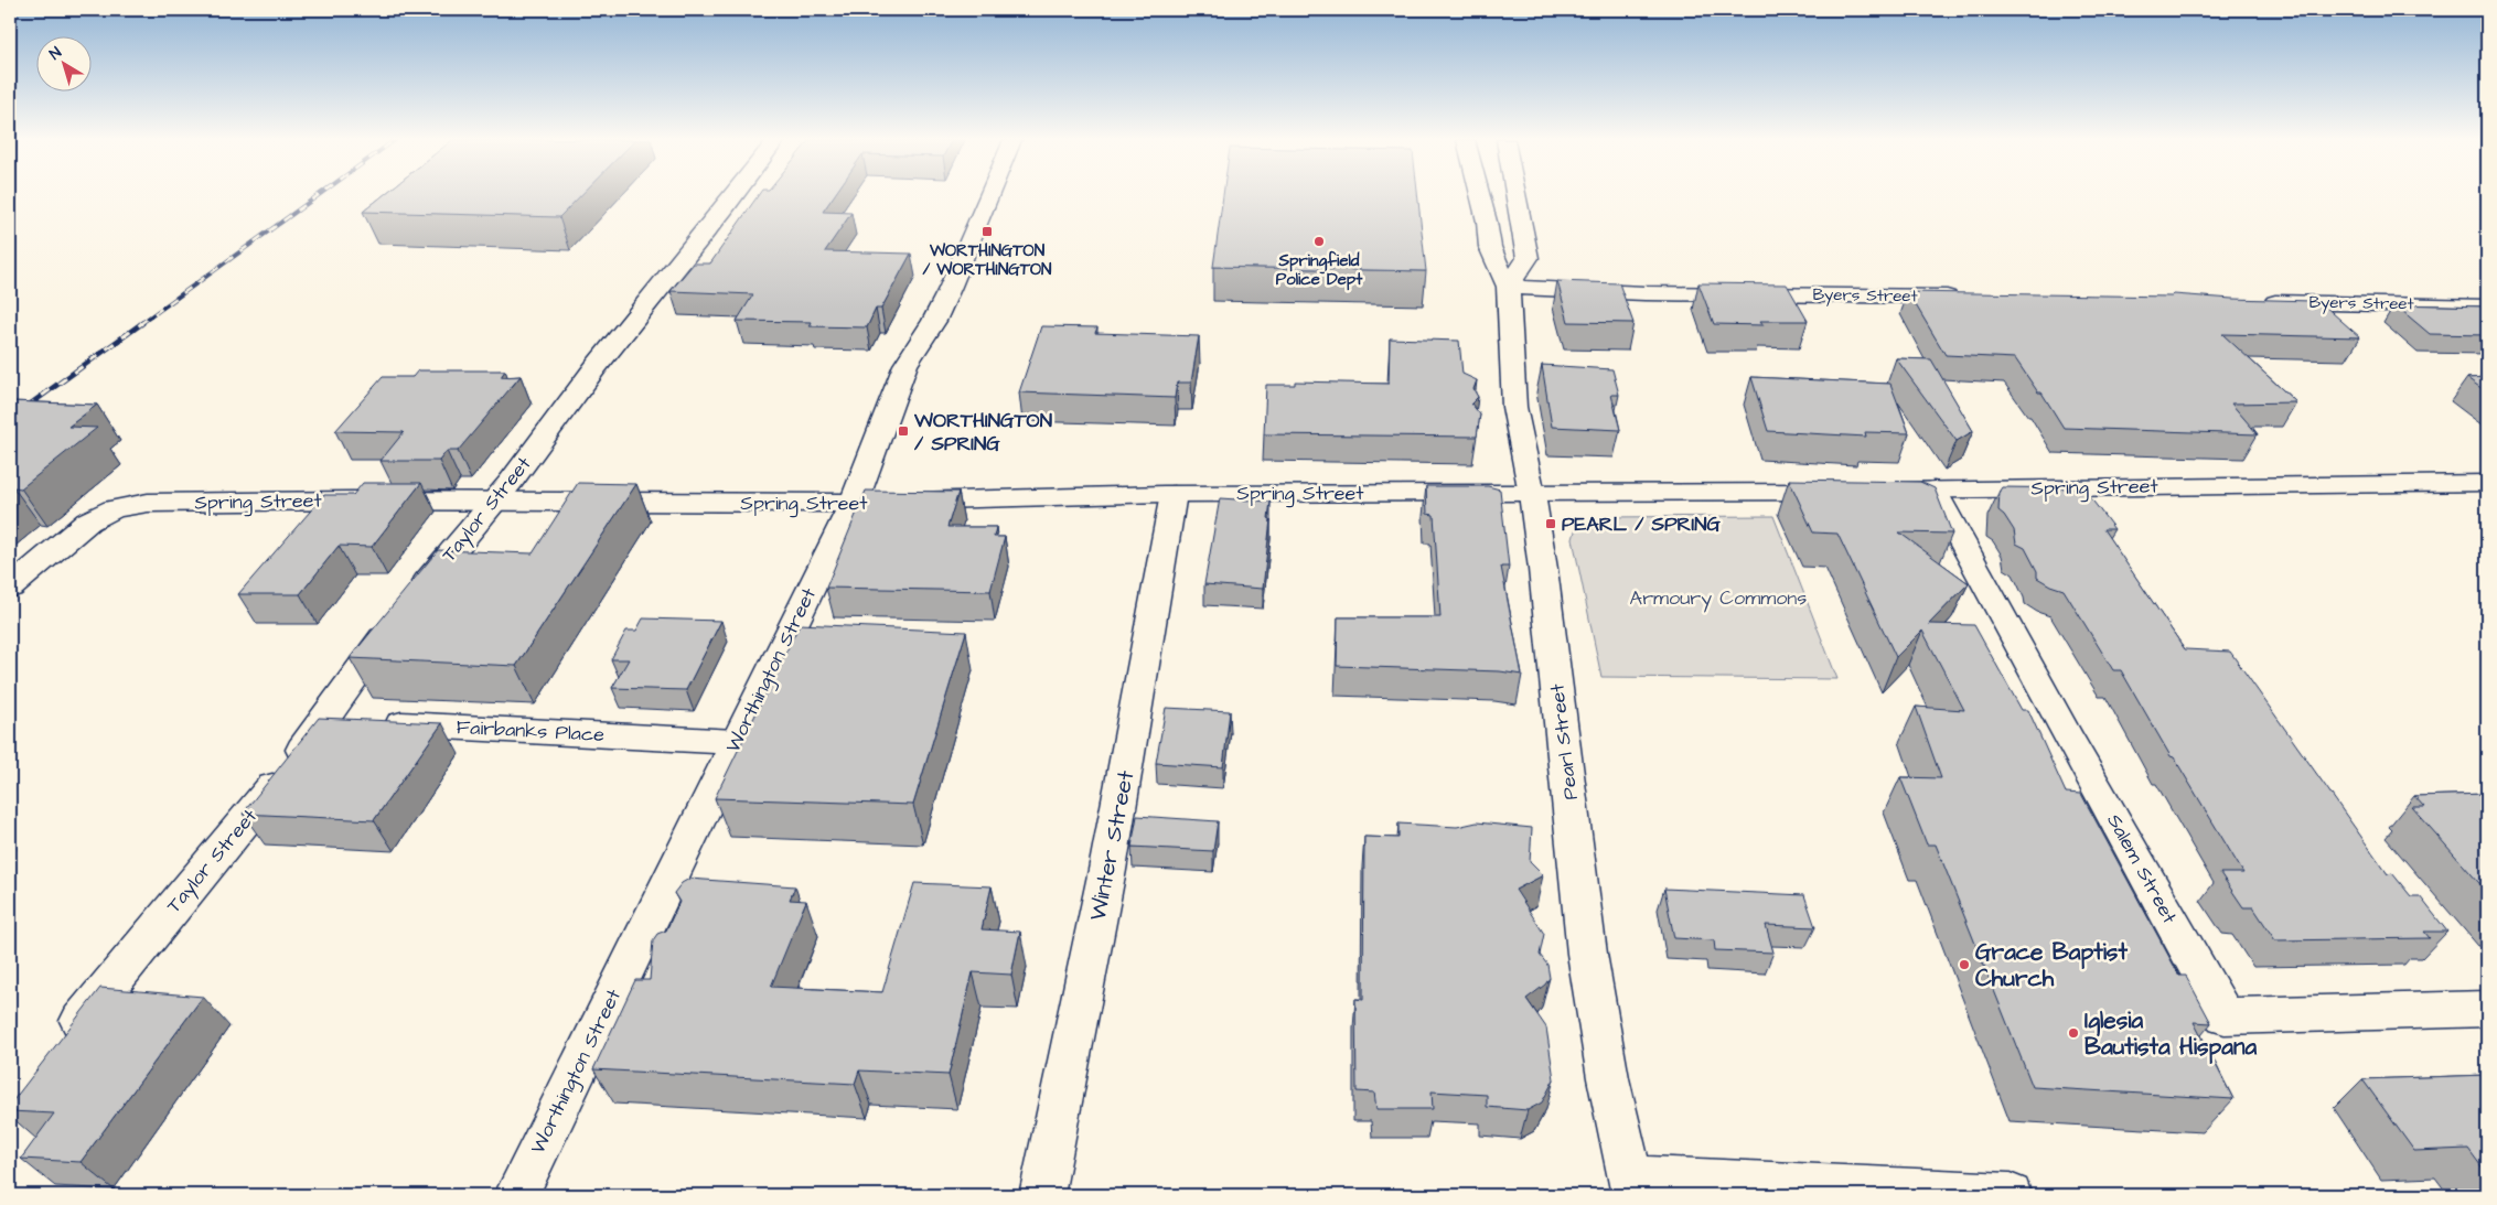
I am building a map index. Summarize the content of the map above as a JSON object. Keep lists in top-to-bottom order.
{
  "streets": {
    "street": [
      "Byers Street",
      "Spring Street",
      "Taylor Street",
      "Worthington Street",
      "Fairbanks Place",
      "Pearl Street",
      "Winter Street",
      "Salem Street"
    ]
  },
  "crossings": [
    ["Byers Street", "Pearl Street"],
    ["Spring Street", "Taylor Street"],
    ["Spring Street", "Worthington Street"],
    ["Spring Street", "Pearl Street"],
    ["Spring Street", "Winter Street"],
    ["Spring Street", "Salem Street"],
    ["Taylor Street", "Fairbanks Place"],
    ["Worthington Street", "Fairbanks Place"]
  ],
  "parks": ["Armoury Commons"],
  "places": {
    "transit": ["WORTHINGTON / WORTHINGTON", "WORTHINGTON / SPRING", "PEARL / SPRING"],
    "other": ["Springfield Police Dept", "Grace Baptist Church", "Iglesia Bautista Hispana"]
  },
  "north": "top left"
}
